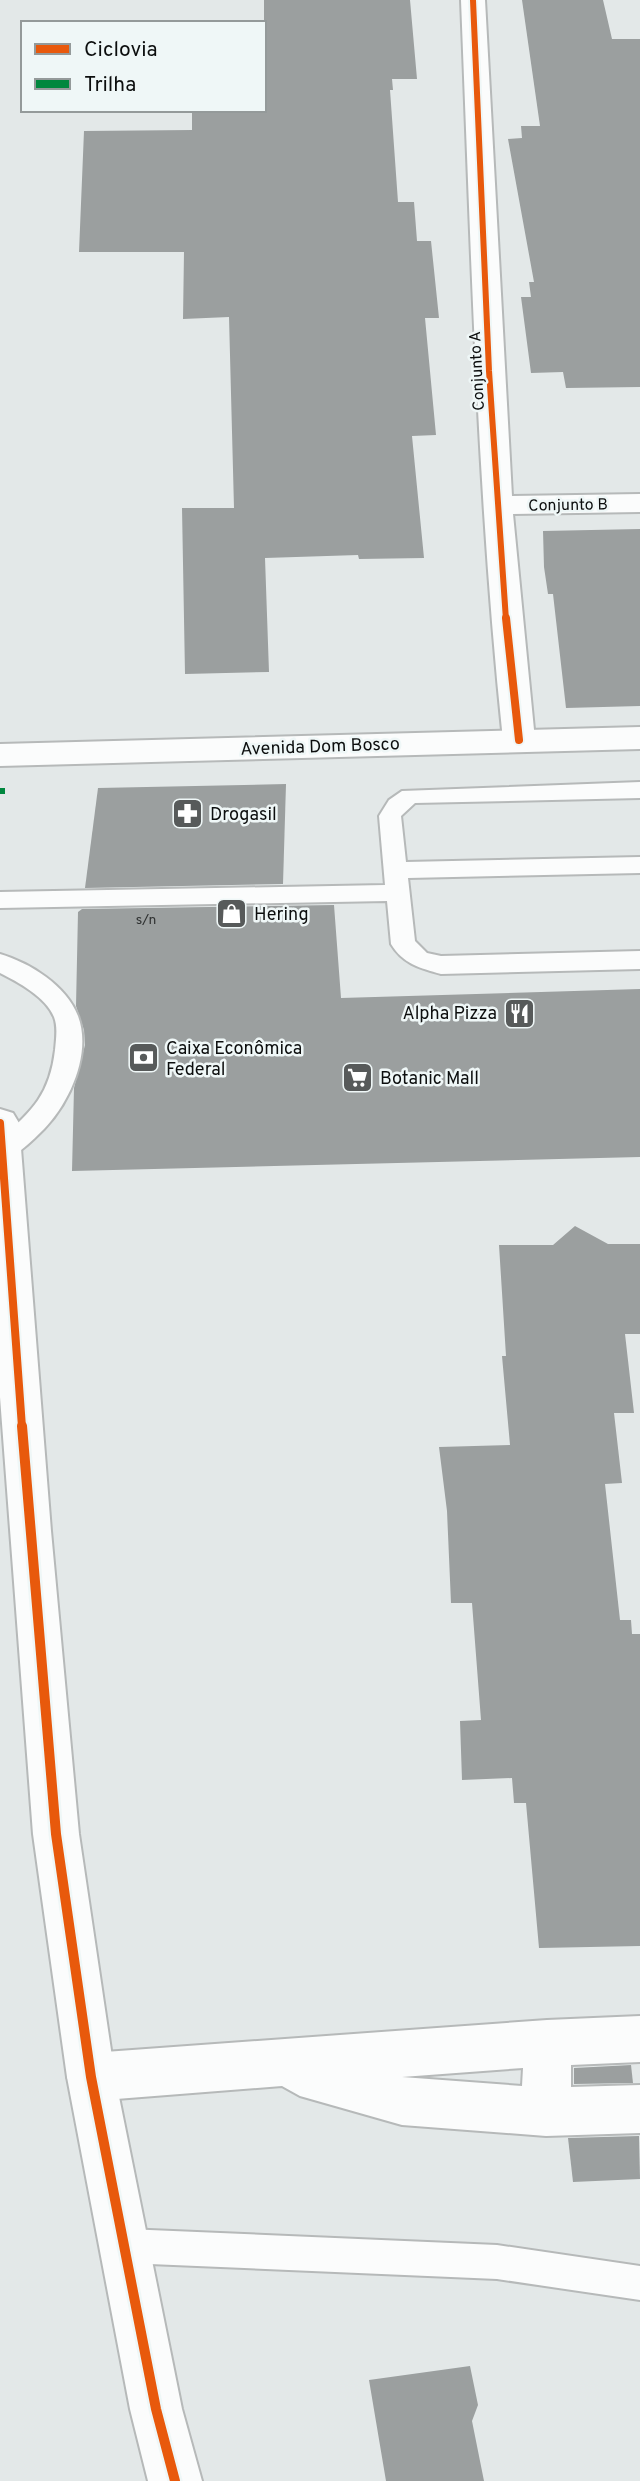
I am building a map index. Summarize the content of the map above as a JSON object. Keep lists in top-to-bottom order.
{
  "streets": {
    "street": ["Conjunto A", "Conjunto B", "Avenida Dom Bosco"]
  },
  "crossings": [
    ["Conjunto A", "Conjunto B"],
    ["Conjunto A", "Avenida Dom Bosco"]
  ],
  "places": {
    "pharmacy": ["Drogasil"],
    "shop": ["Hering"],
    "restaurant": ["Alpha Pizza"],
    "bank": ["Caixa Econômica Federal"],
    "supermarket": ["Botanic Mall"]
  },
  "house_numbers": ["s/n"],
  "legend": ["Ciclovia", "Trilha"]
}
